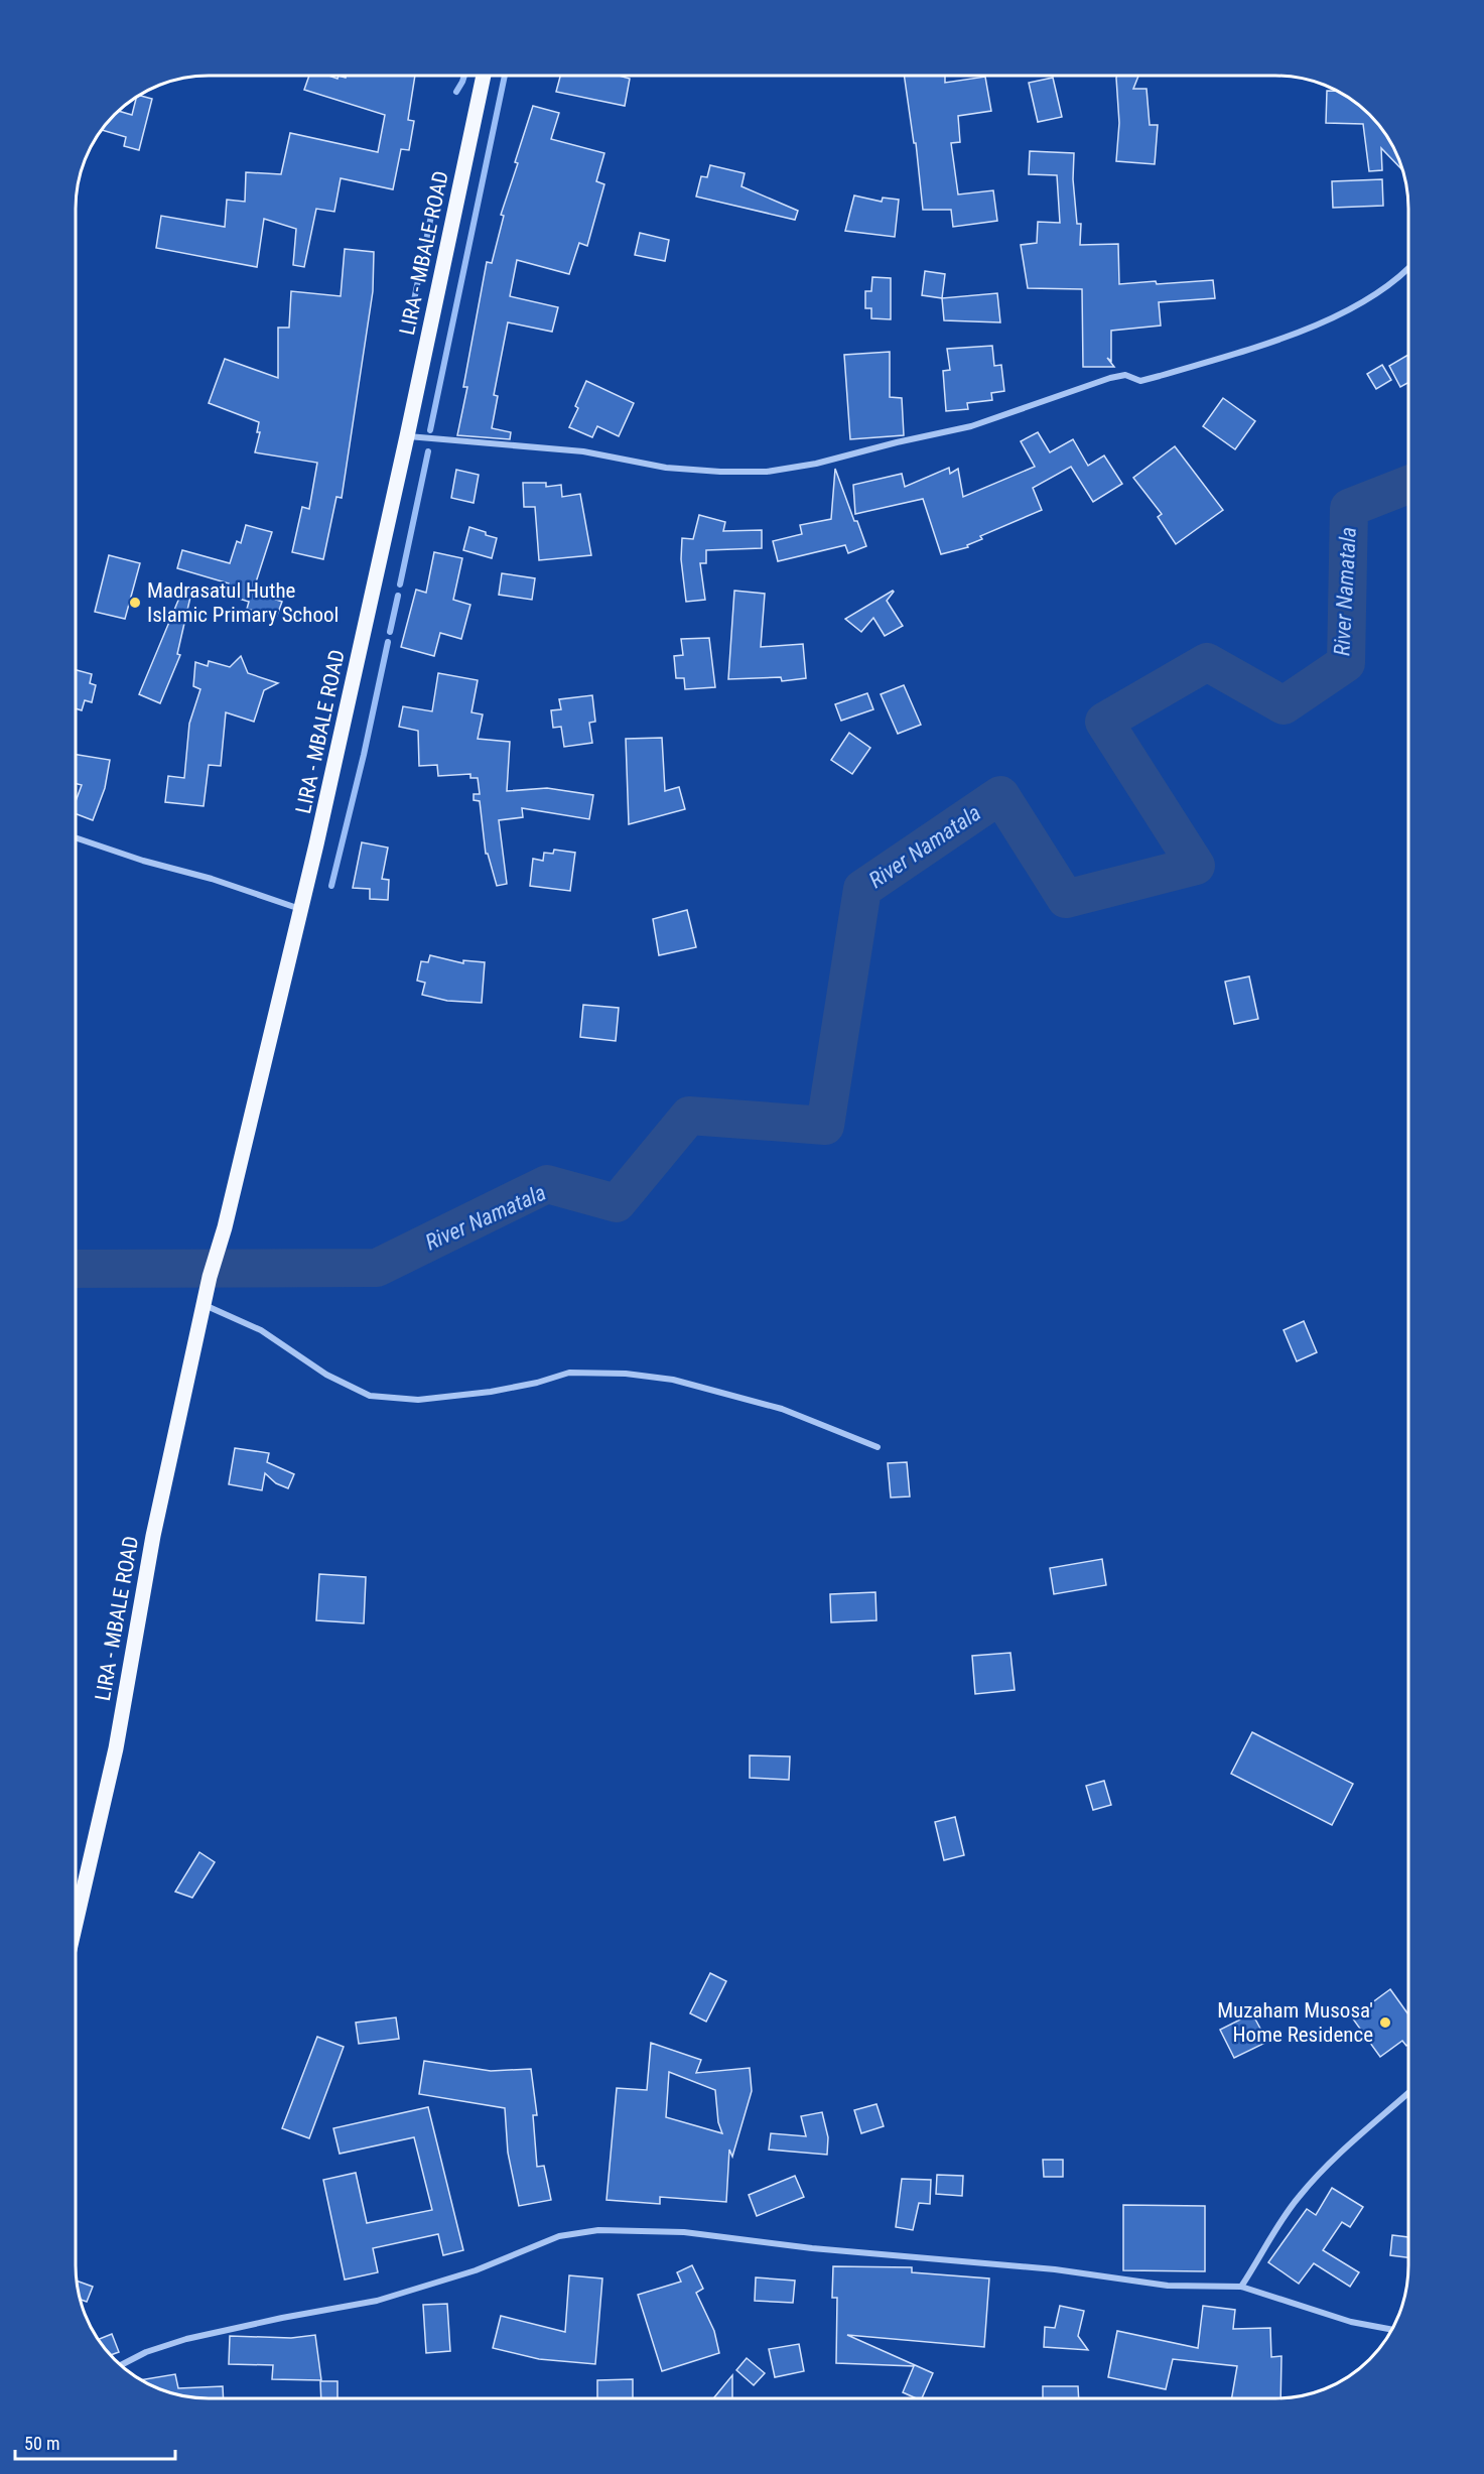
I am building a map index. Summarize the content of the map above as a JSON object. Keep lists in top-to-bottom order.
{
  "streets": {
    "main road": ["LIRA - MBALE ROAD"]
  },
  "water": ["River Namatala"],
  "places": ["Madrasatul Huthe Islamic Primary School", "Muzaham Musosa' Home Residence"],
  "scale_bar": "50 m"
}
